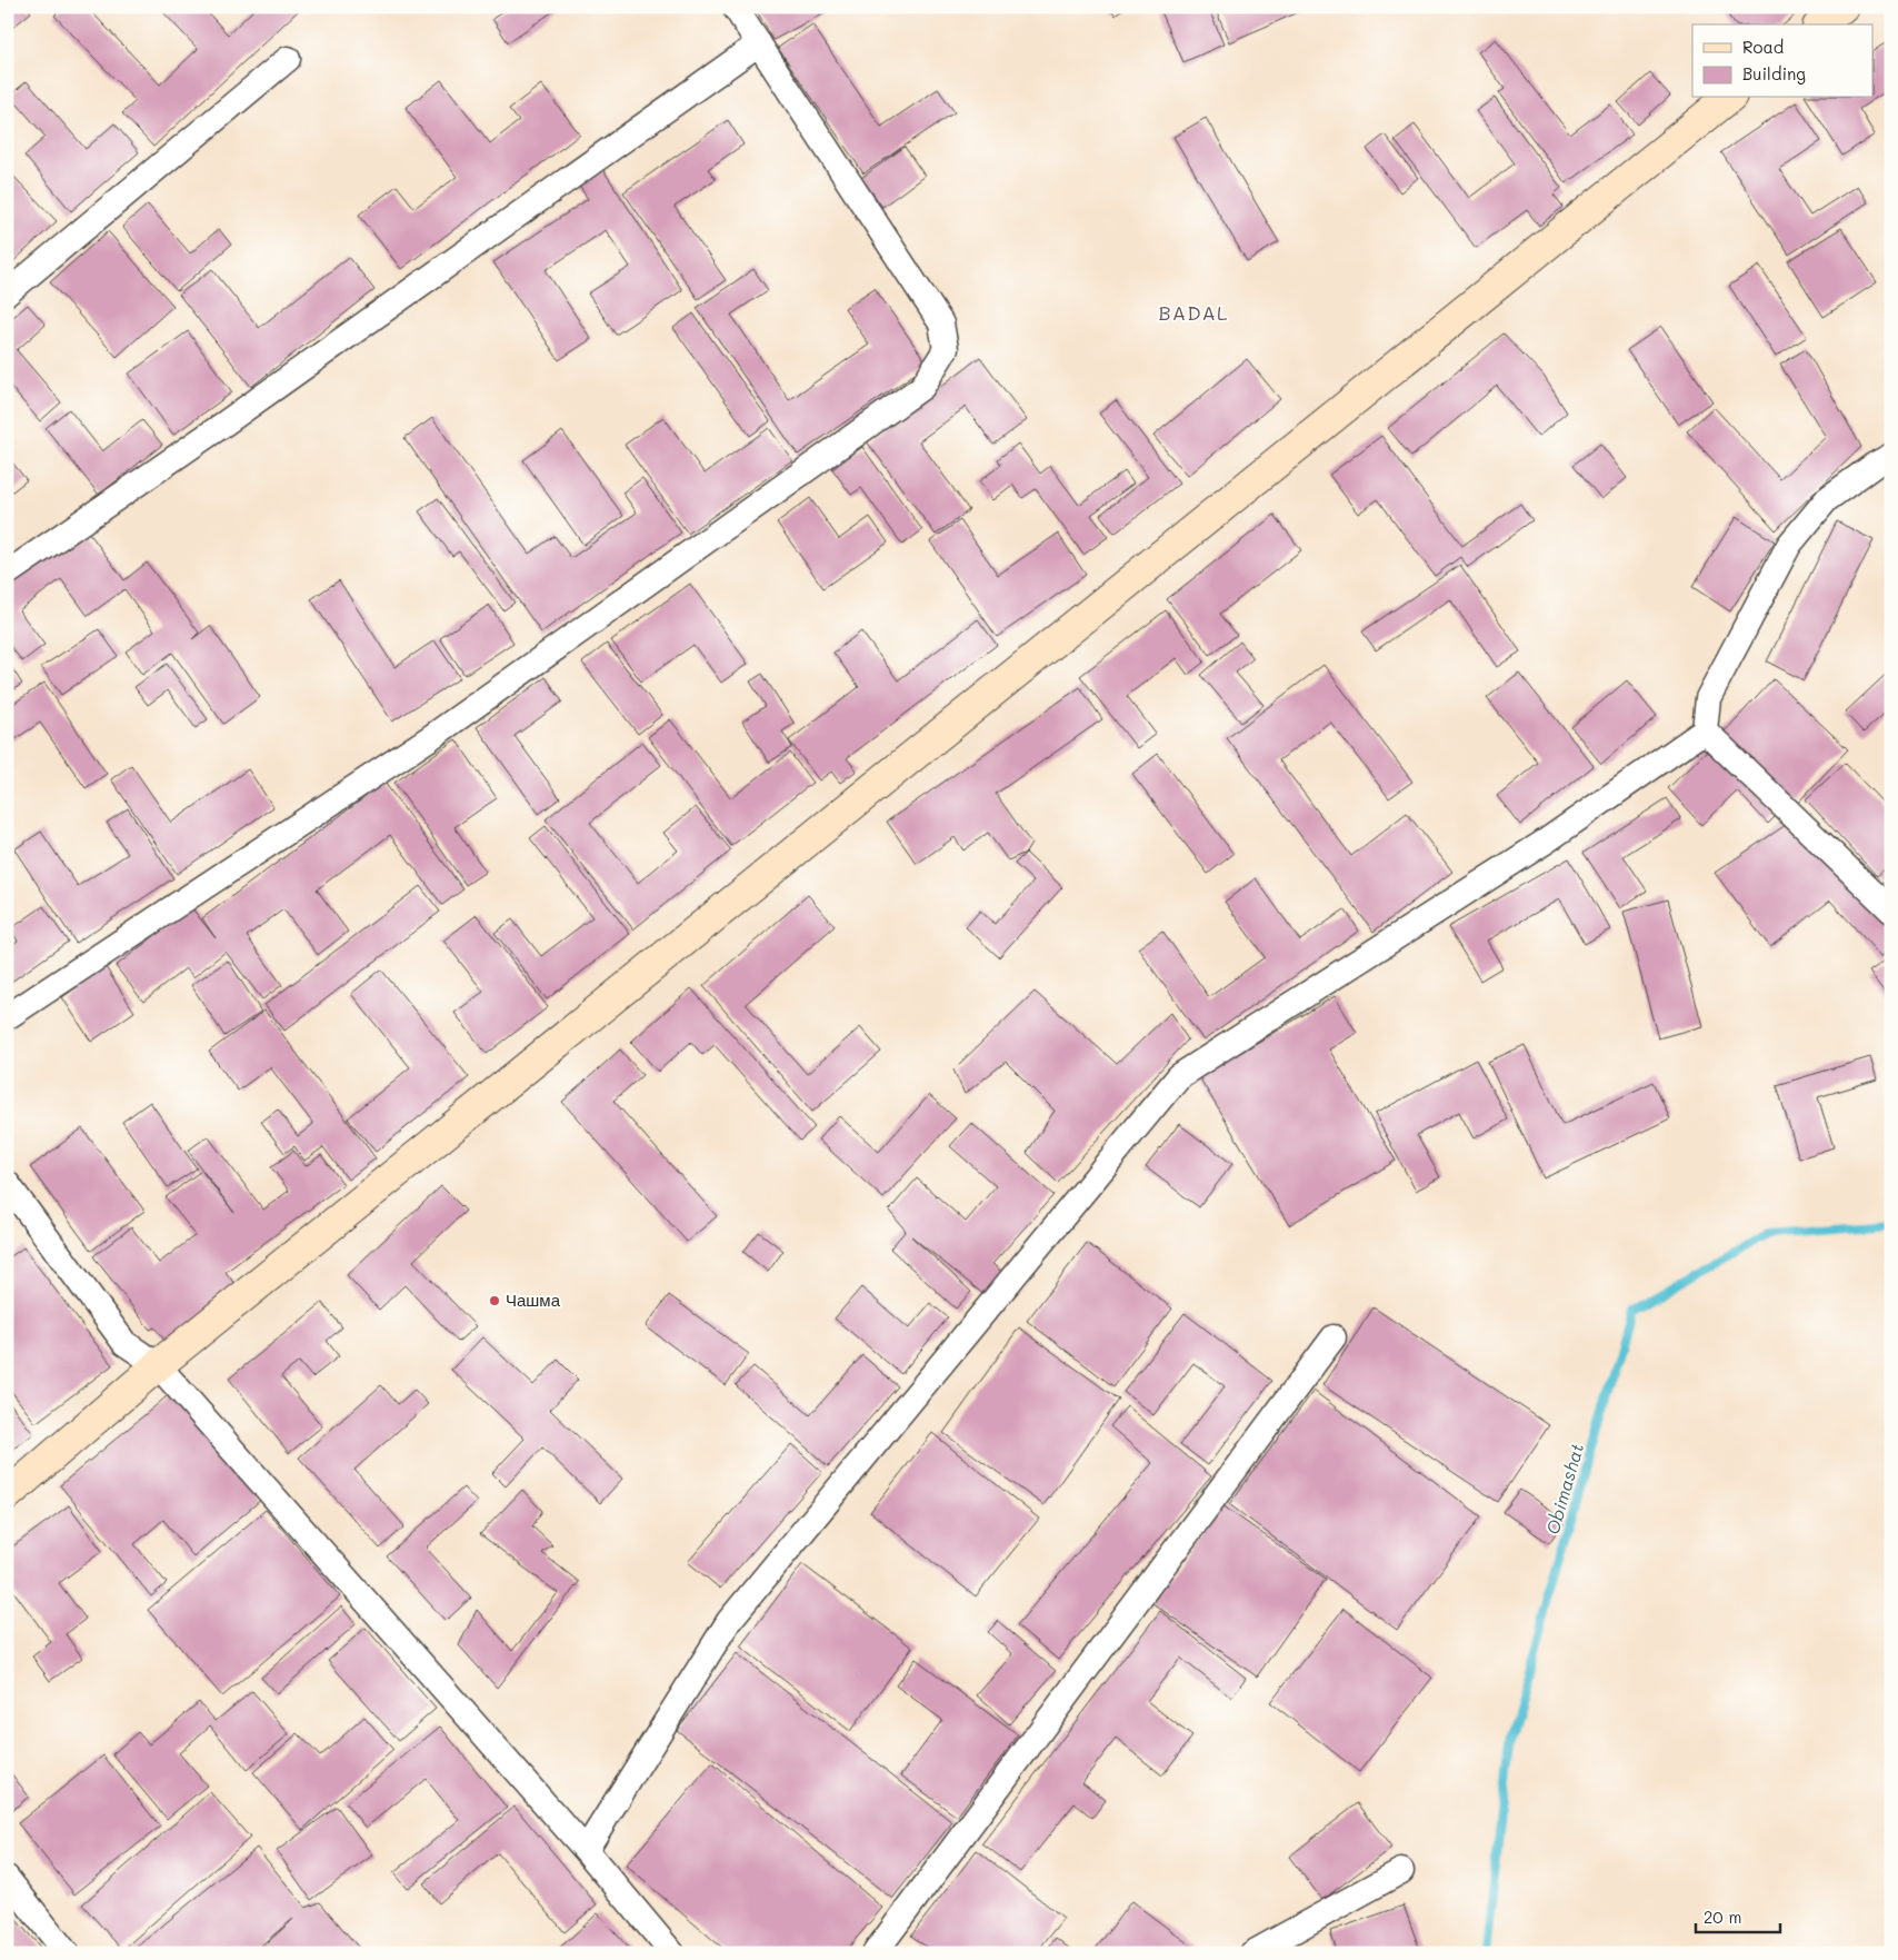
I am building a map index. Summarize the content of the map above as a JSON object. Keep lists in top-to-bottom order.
{
  "districts": ["BADAL"],
  "water": ["Obimashat"],
  "places": ["Чашма"],
  "legend": ["Road", "Building"],
  "scale_bar": "20 m"
}
